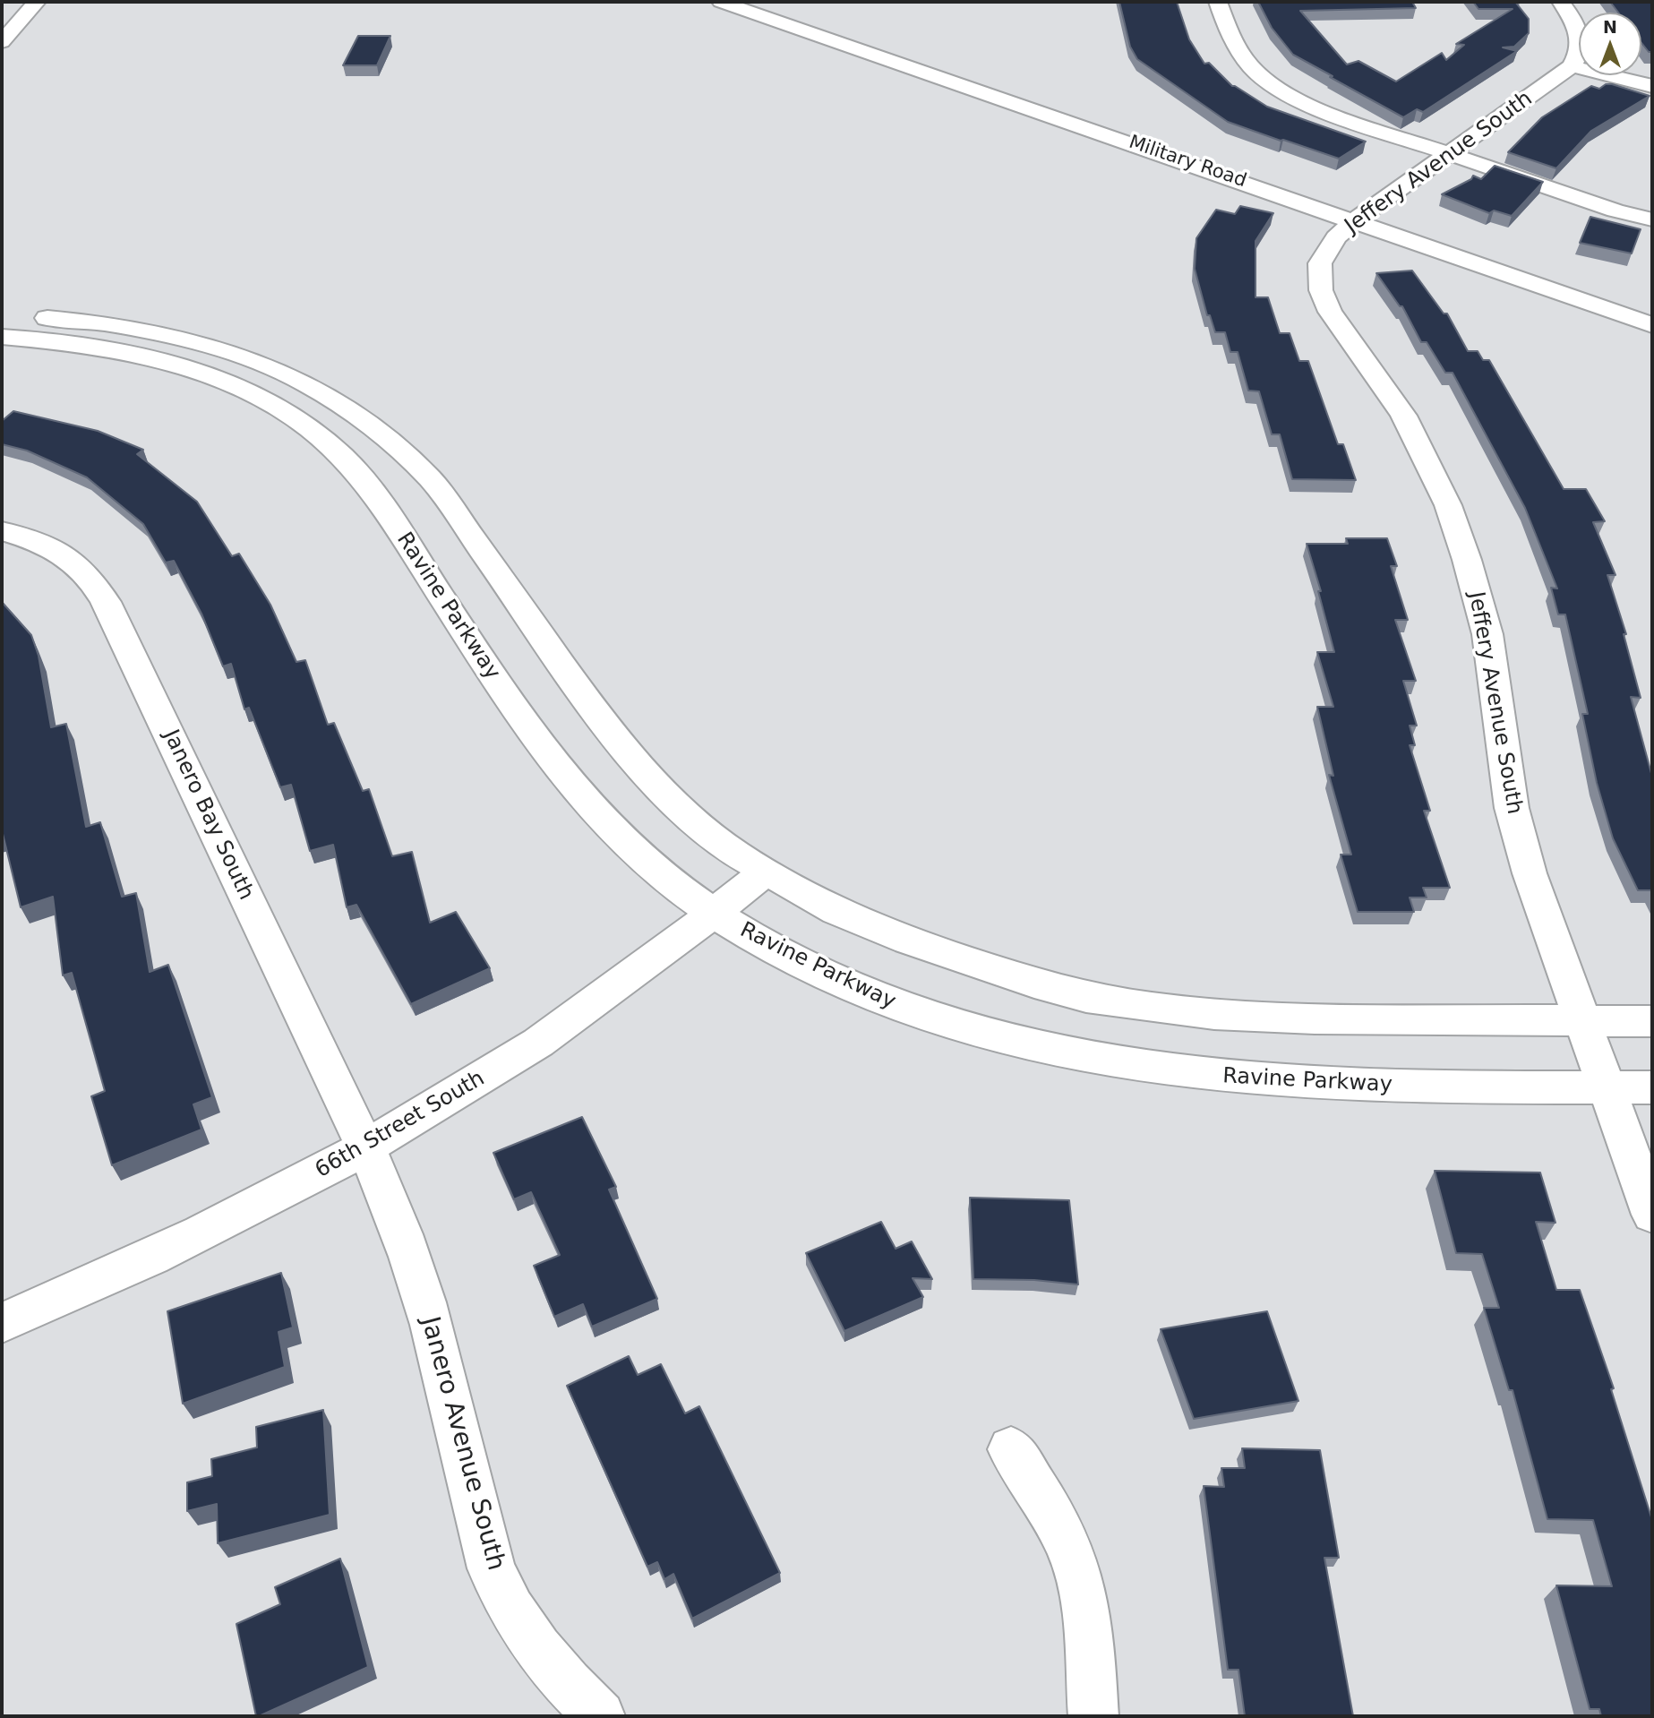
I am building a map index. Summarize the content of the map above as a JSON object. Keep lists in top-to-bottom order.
{
  "streets": {
    "street": [
      "Military Road",
      "Jeffery Avenue South",
      "Ravine Parkway",
      "Janero Bay South",
      "66th Street South",
      "Janero Avenue South"
    ]
  },
  "crossings": [
    ["Military Road", "Jeffery Avenue South"],
    ["Jeffery Avenue South", "Ravine Parkway"],
    ["Ravine Parkway", "66th Street South"],
    ["Janero Bay South", "66th Street South"],
    ["Janero Bay South", "Janero Avenue South"],
    ["66th Street South", "Janero Avenue South"]
  ],
  "north": "top"
}
